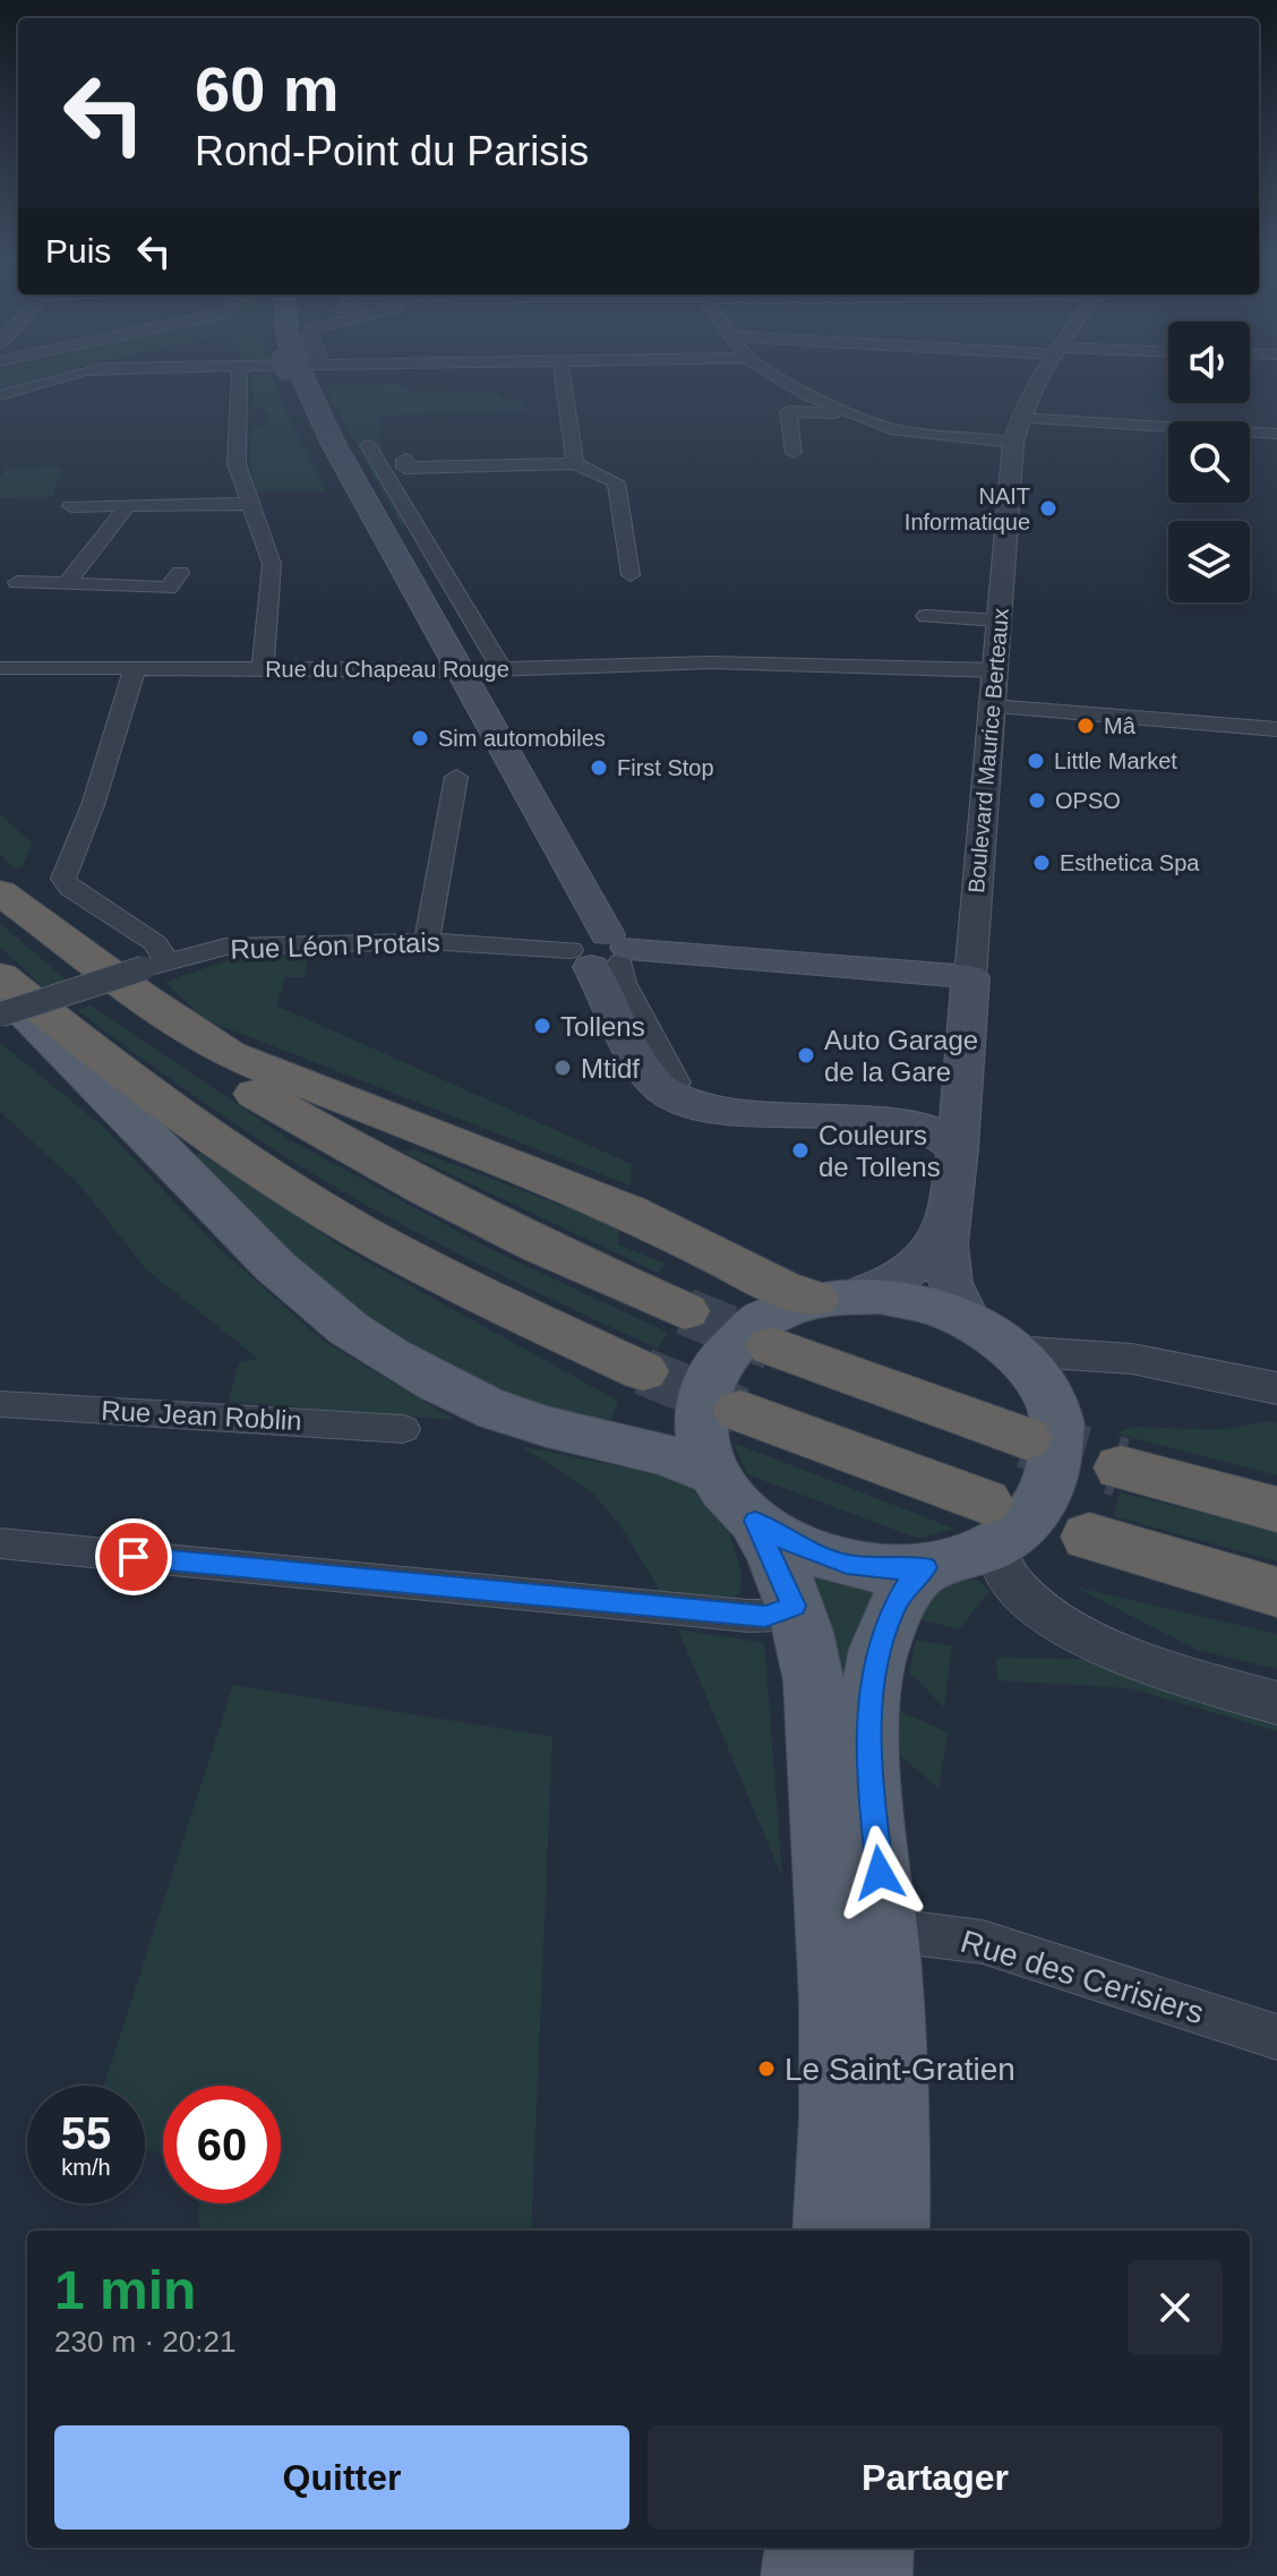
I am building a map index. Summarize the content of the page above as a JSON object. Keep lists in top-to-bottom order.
{
  "streets": {
    "main road": ["Boulevard Maurice Berteaux", "Rue Léon Protais"],
    "street": ["Rue du Chapeau Rouge", "Rue Jean Roblin", "Rue des Cerisiers"]
  },
  "crossings": [
    ["Rue du Chapeau Rouge", "Boulevard Maurice Berteaux"],
    ["Boulevard Maurice Berteaux", "Rue Léon Protais"]
  ],
  "places": [
    "NAIT Informatique",
    "Mâ",
    "Sim automobiles",
    "Little Market",
    "First Stop",
    "OPSO",
    "Esthetica Spa",
    "Tollens",
    "Auto Garage de la Gare",
    "Mtidf",
    "Couleurs de Tollens",
    "Le Saint-Gratien"
  ],
  "page": {
    "turn": ["60 m", "Rond-Point du Parisis"],
    "then": "Puis",
    "speed": "55 km/h",
    "limit": "60",
    "heading": ["1 min", "230 m · 20:21"],
    "buttons": ["Quitter", "Partager"]
  }
}
